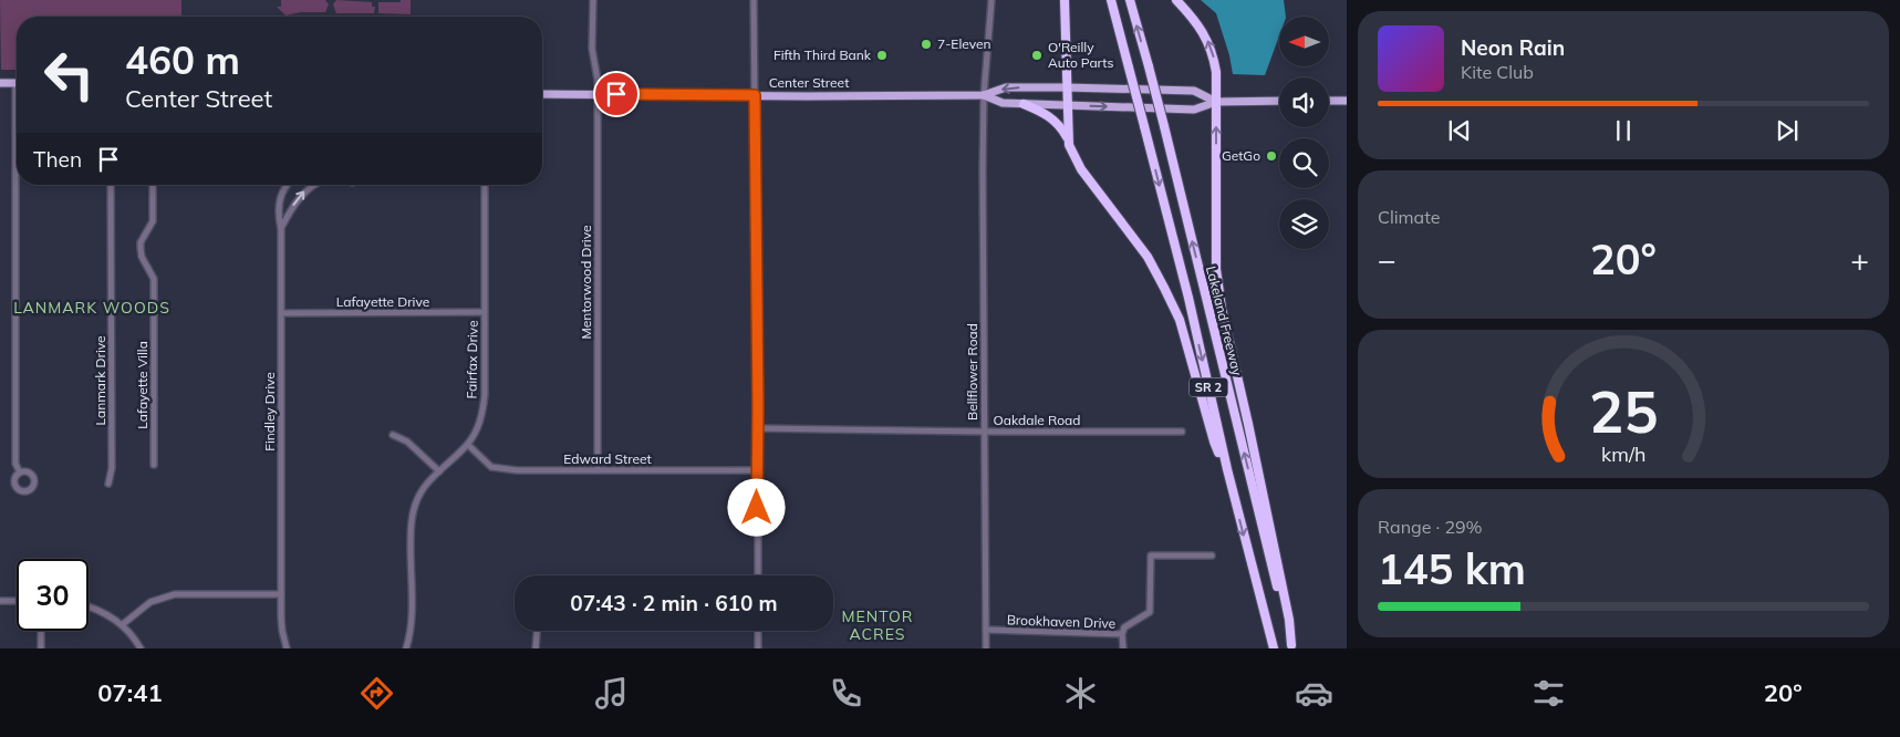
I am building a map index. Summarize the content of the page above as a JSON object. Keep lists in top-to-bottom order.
{
  "streets": {
    "highway": ["Lakeland Freeway", "SR 2"],
    "main road": ["Center Street"],
    "street": [
      "Mentorwood Drive",
      "Lafayette Drive",
      "Fairfax Drive",
      "Bellflower Road",
      "Lanmark Drive",
      "Lafayette Villa",
      "Findley Drive",
      "Oakdale Road",
      "Edward Street",
      "Brookhaven Drive"
    ]
  },
  "crossings": [
    ["Center Street", "Mentorwood Drive"],
    ["Center Street", "Bellflower Road"],
    ["Mentorwood Drive", "Edward Street"],
    ["Lafayette Drive", "Fairfax Drive"],
    ["Lafayette Drive", "Findley Drive"],
    ["Fairfax Drive", "Edward Street"],
    ["Bellflower Road", "Oakdale Road"],
    ["Bellflower Road", "Brookhaven Drive"]
  ],
  "districts": ["LANMARK WOODS", "MENTOR ACRES"],
  "places": [
    "7-Eleven",
    "Fifth Third Bank",
    "O'Reilly Auto Parts",
    "GetGo"
  ],
  "north": "left",
  "page": {
    "turn": ["460 m", "Center Street"],
    "song": ["Neon Rain", "Kite Club"],
    "then": "Then",
    "tile": [
      "Climate",
      ["Range · 29%", "145 km"]
    ],
    "heat": ["−", "20°", "+"],
    "limit": "30",
    "trip": "07:43 · 2 min · 610 m",
    "tabs": ["07:41", "20°"],
    "gauge": ["25", "km/h"]
  }
}
